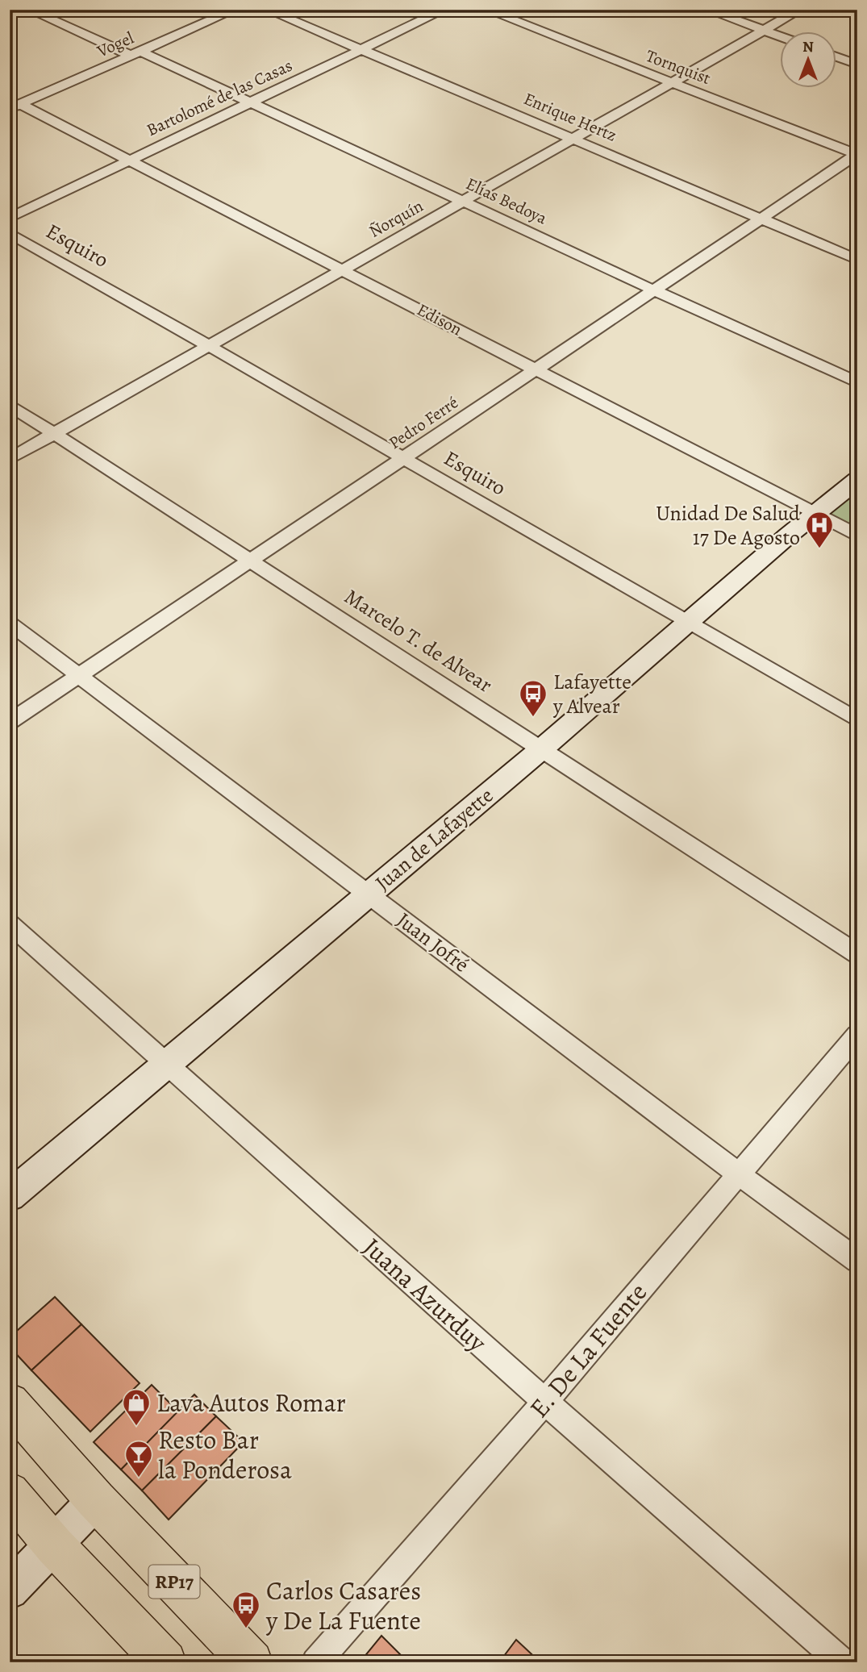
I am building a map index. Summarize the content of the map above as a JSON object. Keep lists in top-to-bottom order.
{
  "streets": {
    "main road": ["RP17"],
    "street": [
      "Vogel",
      "Tornquist",
      "Bartolomé de las Casas",
      "Enrique Hertz",
      "Elías Bedoya",
      "Ñorquín",
      "Esquiro",
      "Edison",
      "Pedro Ferré",
      "Marcelo T. de Alvear",
      "Juan de Lafayette",
      "Juan Jofré",
      "Juana Azurduy",
      "E. De La Fuente"
    ]
  },
  "crossings": [
    ["Vogel", "Elías Bedoya"],
    ["Vogel", "Edison"],
    ["Tornquist", "Ñorquín"],
    ["Tornquist", "Pedro Ferré"],
    ["Bartolomé de las Casas", "Enrique Hertz"],
    ["Bartolomé de las Casas", "Elías Bedoya"],
    ["Bartolomé de las Casas", "Edison"],
    ["Enrique Hertz", "Ñorquín"],
    ["Enrique Hertz", "Pedro Ferré"],
    ["Elías Bedoya", "Ñorquín"],
    ["Elías Bedoya", "Pedro Ferré"],
    ["Ñorquín", "Esquiro"],
    ["Ñorquín", "Edison"],
    ["Ñorquín", "Marcelo T. de Alvear"],
    ["Esquiro", "Pedro Ferré"],
    ["Esquiro", "Juan de Lafayette"],
    ["Edison", "Pedro Ferré"],
    ["Edison", "Juan de Lafayette"],
    ["Pedro Ferré", "Marcelo T. de Alvear"],
    ["Pedro Ferré", "Juan Jofré"],
    ["Marcelo T. de Alvear", "Juan de Lafayette"],
    ["Juan de Lafayette", "Juan Jofré"],
    ["Juan de Lafayette", "Juana Azurduy"],
    ["Juan Jofré", "E. De La Fuente"],
    ["Juana Azurduy", "E. De La Fuente"]
  ],
  "places": {
    "hospital": ["Unidad De Salud 17 De Agosto"],
    "bus stop": ["Lafayette y Alvear", "Carlos Casares y De La Fuente"],
    "shop": ["Lava Autos Romar"],
    "bar": ["Resto Bar la Ponderosa"]
  },
  "north": "top"
}
